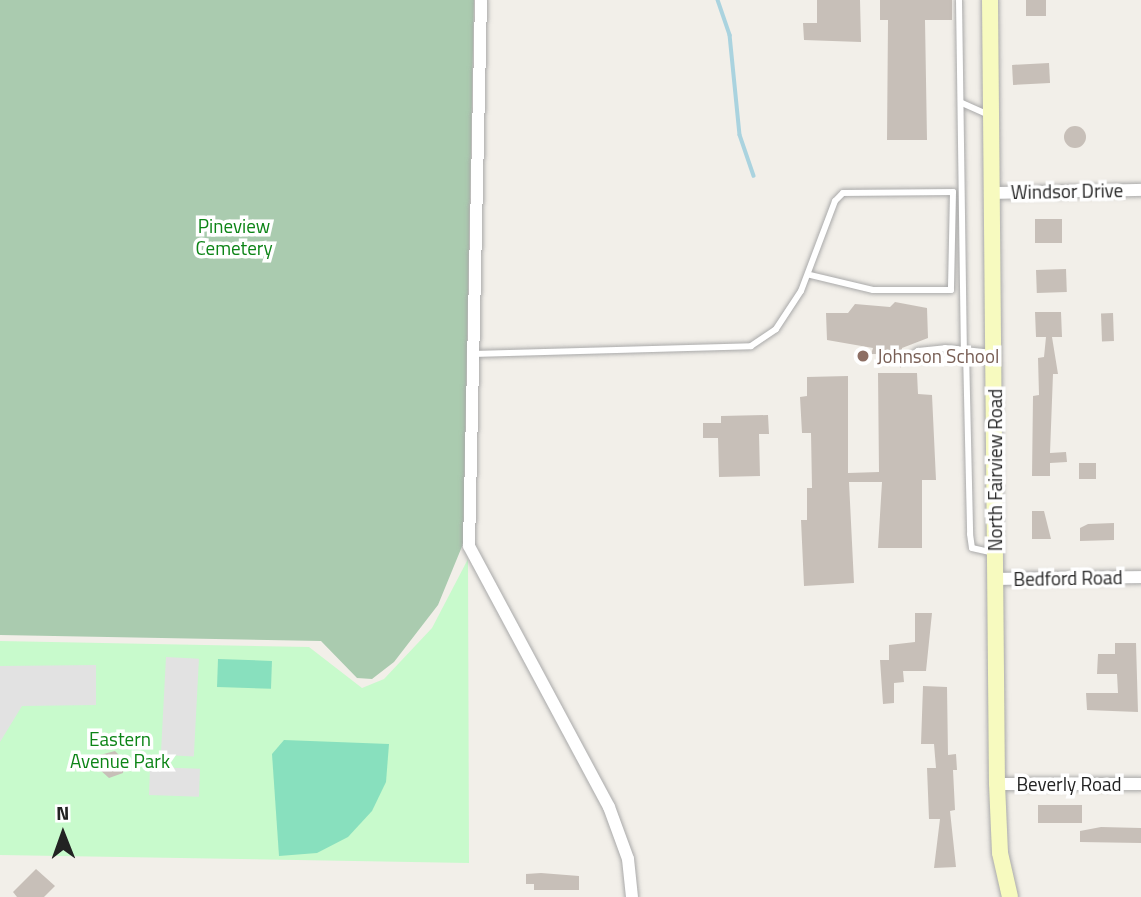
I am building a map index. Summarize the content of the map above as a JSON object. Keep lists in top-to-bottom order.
{
  "streets": {
    "main road": ["North Fairview Road"],
    "street": ["Windsor Drive", "Bedford Road", "Beverly Road"]
  },
  "crossings": [
    ["Windsor Drive", "North Fairview Road"],
    ["North Fairview Road", "Bedford Road"],
    ["North Fairview Road", "Beverly Road"]
  ],
  "parks": ["Pineview Cemetery", "Eastern Avenue Park"],
  "places": ["Johnson School"],
  "north": "top"
}
